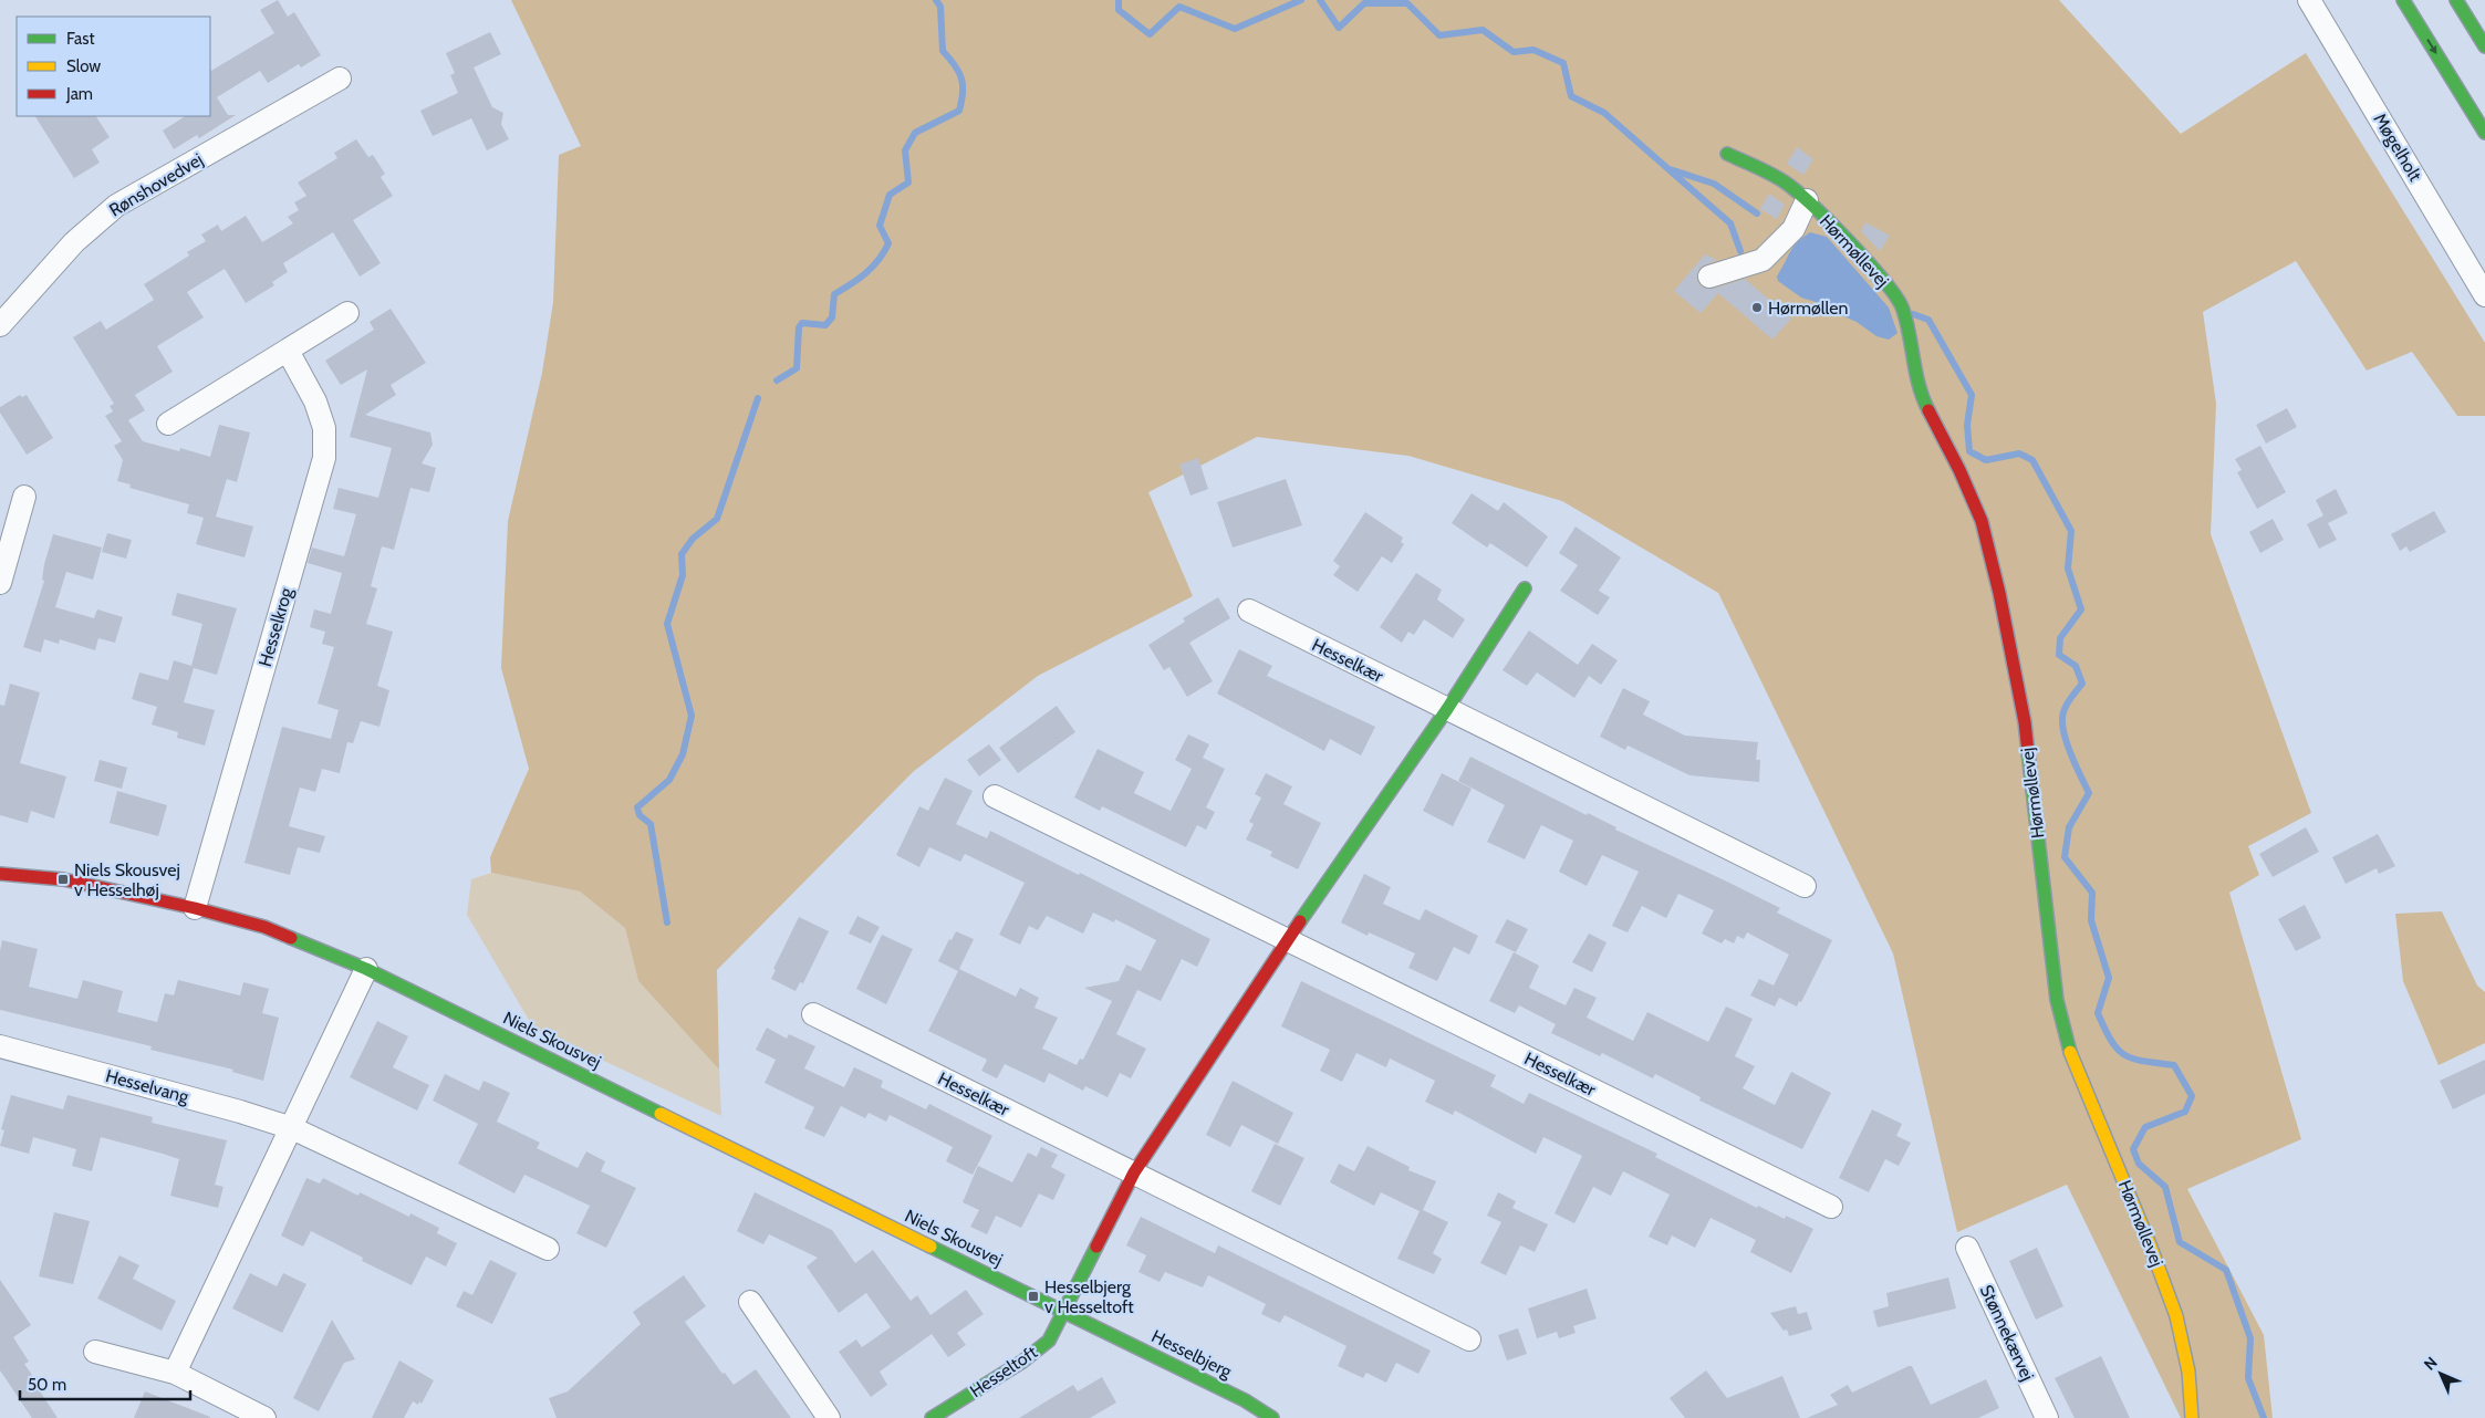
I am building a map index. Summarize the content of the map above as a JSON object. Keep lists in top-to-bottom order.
{
  "streets": {
    "main road": [
      "Hørmøllevej",
      "Niels Skousvej",
      "Hesselbjerg",
      "Hesseltoft"
    ],
    "street": [
      "Møgelholt",
      "Rønshovedvej",
      "Hesselkrog",
      "Hesselkær",
      "Hesselvang",
      "Stønnekærvej"
    ]
  },
  "crossings": [
    ["Hesselkrog", "Niels Skousvej"],
    ["Niels Skousvej", "Hesselbjerg"],
    ["Niels Skousvej", "Hesseltoft"],
    ["Hesselbjerg", "Hesseltoft"]
  ],
  "places": {
    "other": ["Hørmøllen"],
    "transit": ["Niels Skousvej v Hesselhøj", "Hesselbjerg v Hesseltoft"]
  },
  "legend": ["Fast", "Slow", "Jam"],
  "scale_bar": "50 m",
  "north": "top left"
}
